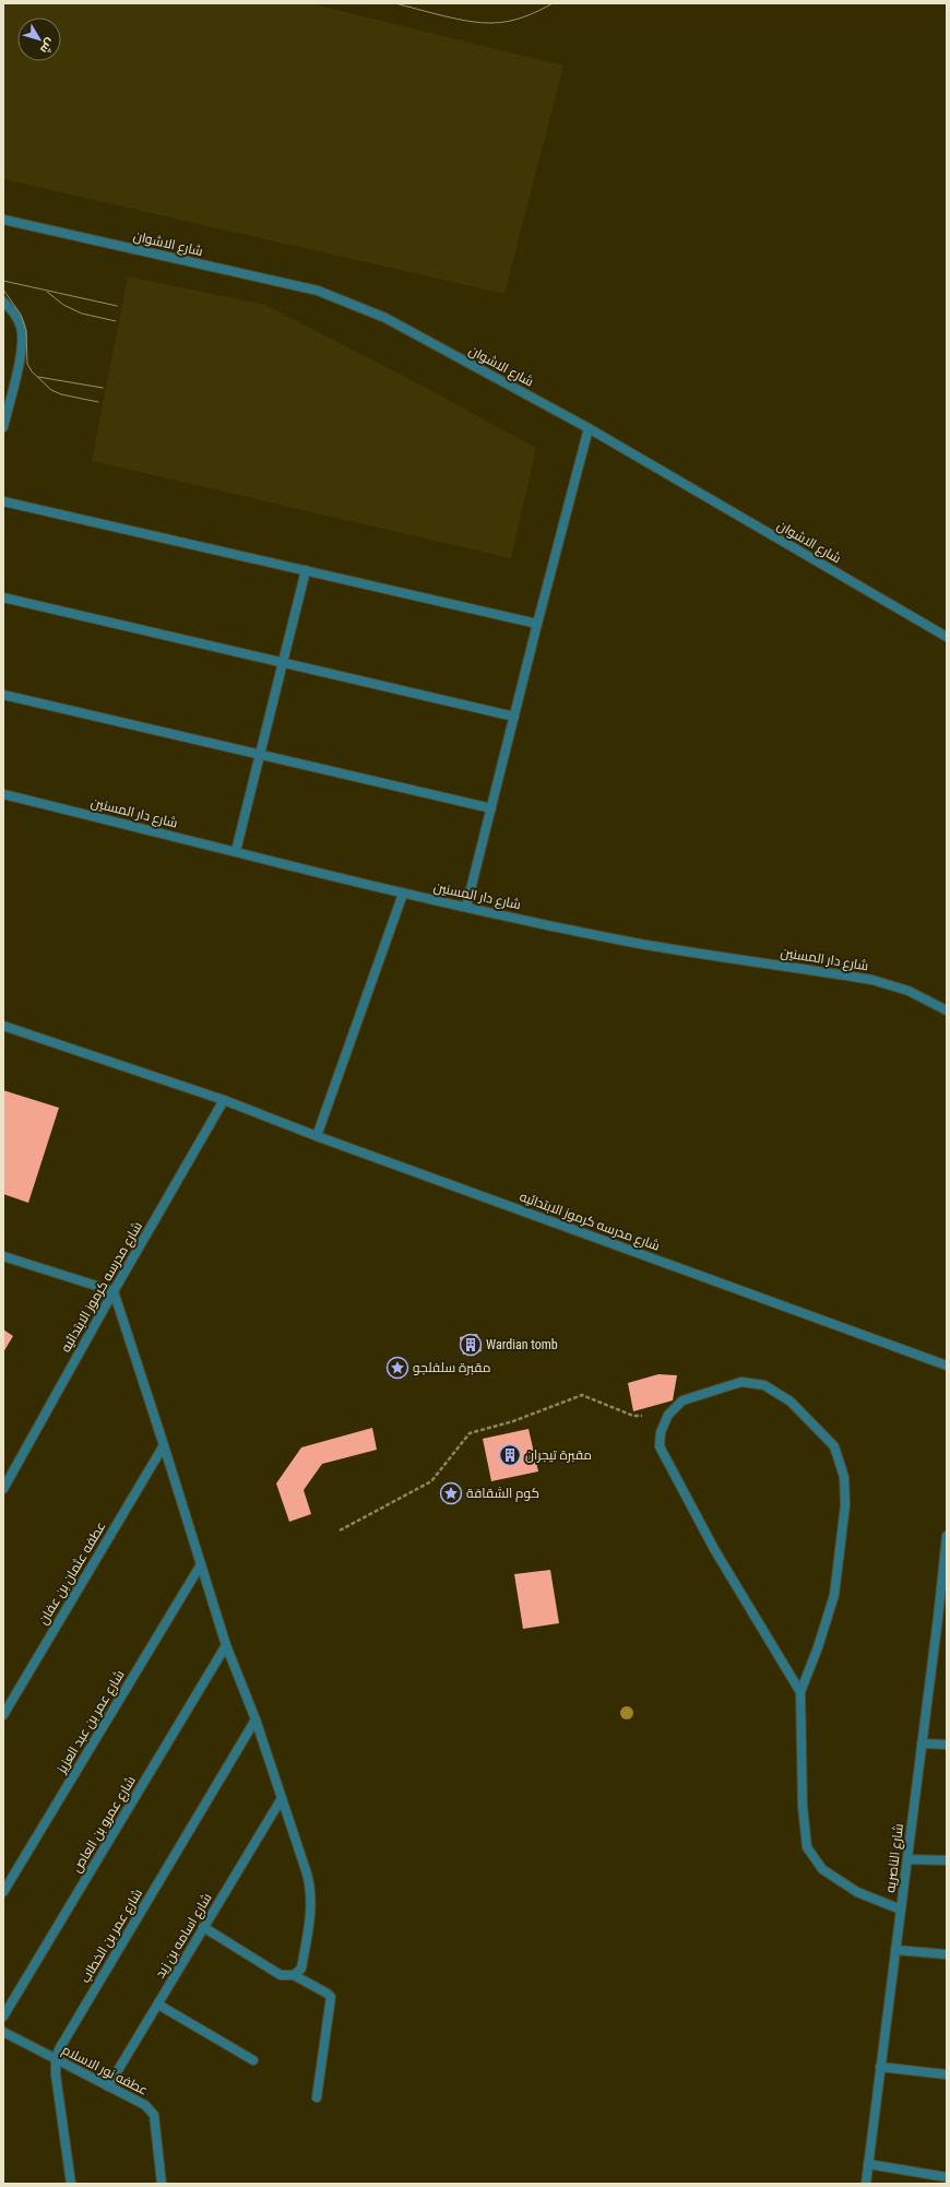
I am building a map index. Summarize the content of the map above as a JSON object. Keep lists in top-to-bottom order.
{
  "streets": {
    "street": [
      "شارع الاشوان",
      "شارع دار المسنين",
      "شارع مدرسه كرموز الابتدائيه",
      "عطفه عثمان بن عفان",
      "شارع عمر بن عبد العزيز",
      "شارع عمرو بن العاص",
      "شارع الناصريه",
      "شارع عمر بن الخطاب",
      "شارع اسامه بن زيد",
      "عطفه نور الاسلام"
    ]
  },
  "crossings": [
    ["شارع عمر بن الخطاب", "عطفه نور الاسلام"],
    ["شارع اسامه بن زيد", "عطفه نور الاسلام"]
  ],
  "places": {
    "building": ["Wardian tomb", "مقبرة تيجران"],
    "place": ["مقبرة سلفلجو", "كوم الشقافة"]
  },
  "north": "bottom right"
}
